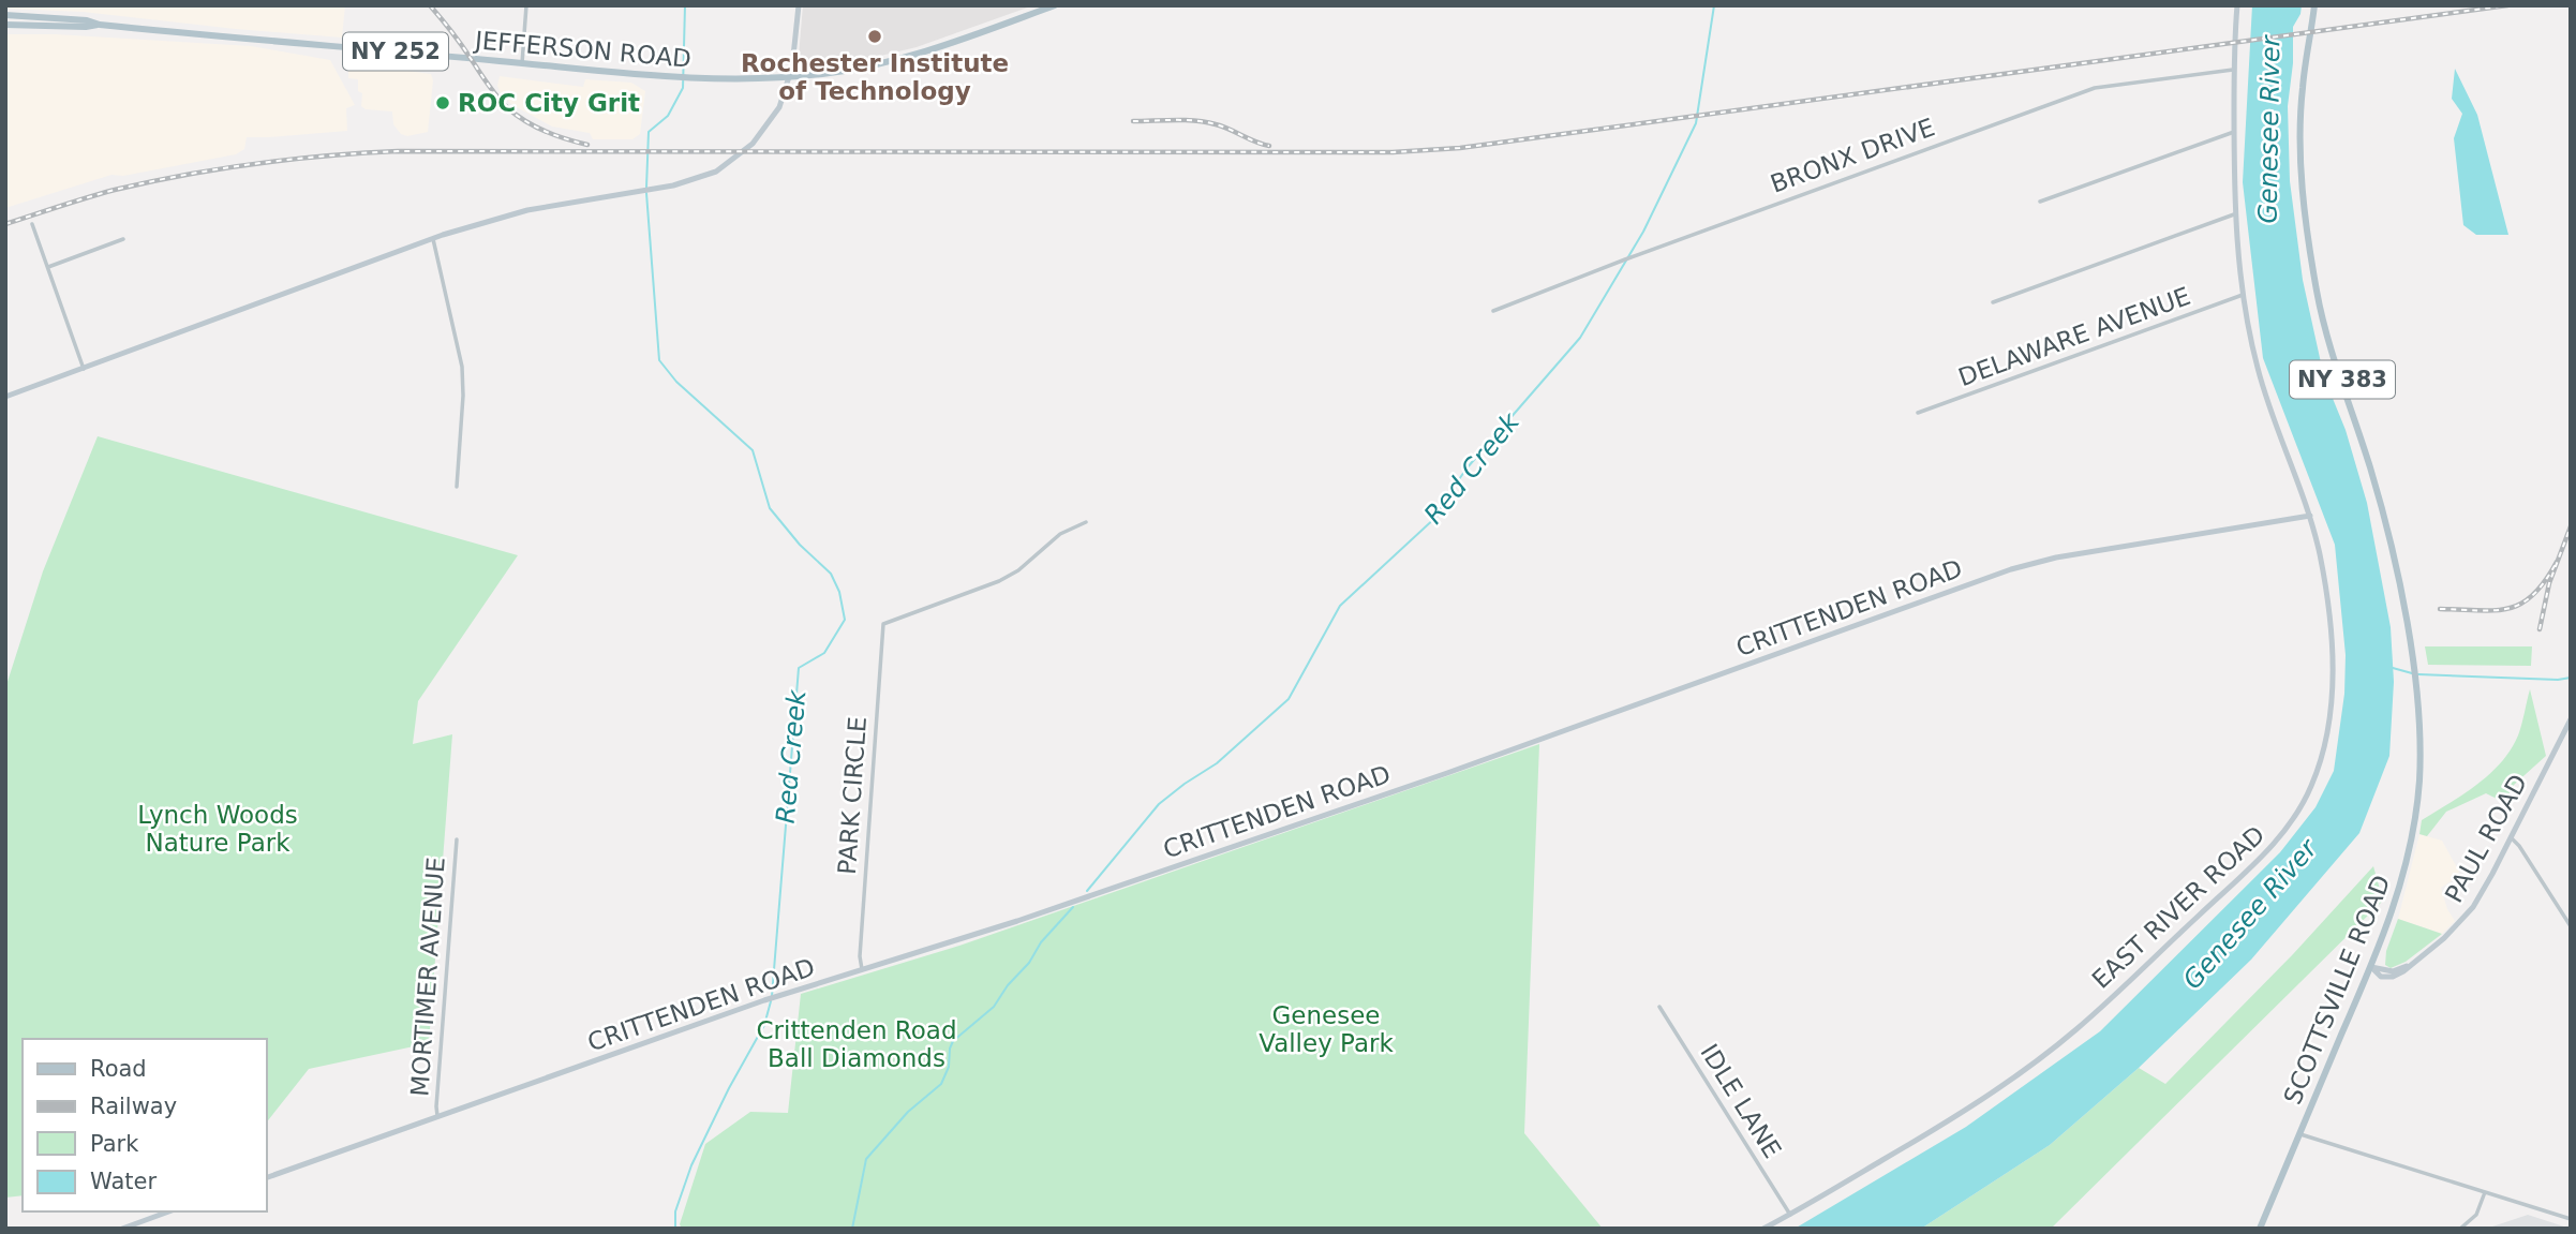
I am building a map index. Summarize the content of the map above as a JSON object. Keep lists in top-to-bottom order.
{
  "streets": {
    "main road": [
      "JEFFERSON ROAD",
      "NY 252",
      "NY 383",
      "SCOTTSVILLE ROAD"
    ],
    "street": [
      "BRONX DRIVE",
      "DELAWARE AVENUE",
      "CRITTENDEN ROAD",
      "PARK CIRCLE",
      "PAUL ROAD",
      "EAST RIVER ROAD",
      "MORTIMER AVENUE",
      "IDLE LANE"
    ]
  },
  "crossings": [
    ["BRONX DRIVE", "EAST RIVER ROAD"],
    ["DELAWARE AVENUE", "EAST RIVER ROAD"],
    ["CRITTENDEN ROAD", "PARK CIRCLE"],
    ["CRITTENDEN ROAD", "EAST RIVER ROAD"],
    ["CRITTENDEN ROAD", "MORTIMER AVENUE"],
    ["PAUL ROAD", "SCOTTSVILLE ROAD"],
    ["EAST RIVER ROAD", "IDLE LANE"]
  ],
  "water": ["Genesee River", "Red Creek"],
  "parks": ["Lynch Woods Nature Park", "Genesee Valley Park", "Crittenden Road Ball Diamonds"],
  "places": ["Rochester Institute of Technology", "ROC City Grit"],
  "legend": [
    "Road",
    "Railway",
    "Park",
    "Water"
  ]
}
